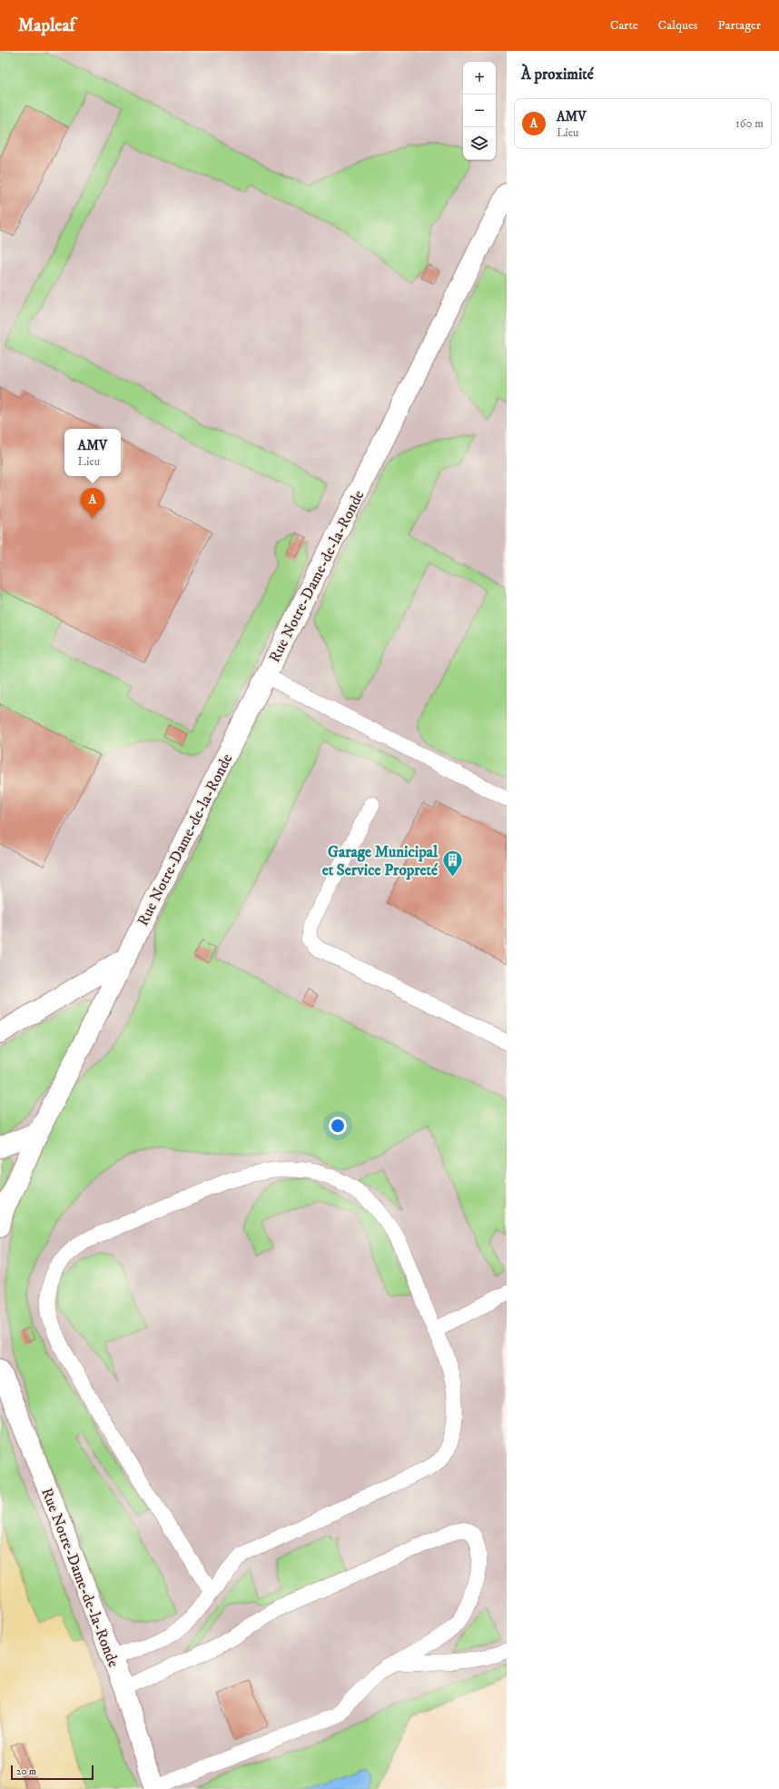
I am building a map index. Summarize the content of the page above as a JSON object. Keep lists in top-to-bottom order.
{
  "streets": {
    "main road": ["Rue Notre-Dame-de-la-Ronde"]
  },
  "places": {
    "building": ["Garage Municipal et Service Propreté"]
  },
  "scale_bar": "20 m",
  "page": {
    "header": "Mapleaf",
    "nav": ["Carte", "Calques", "Partager"],
    "heading": "À proximité",
    "map_buttons": ["+", "−"],
    "list": [
      {
        "mark": "A",
        "name": "AMV",
        "note": "Lieu",
        "value": "160 m"
      }
    ],
    "popup": ["AMV", "Lieu"],
    "pins": "A",
    "scale": "20 m"
  }
}
